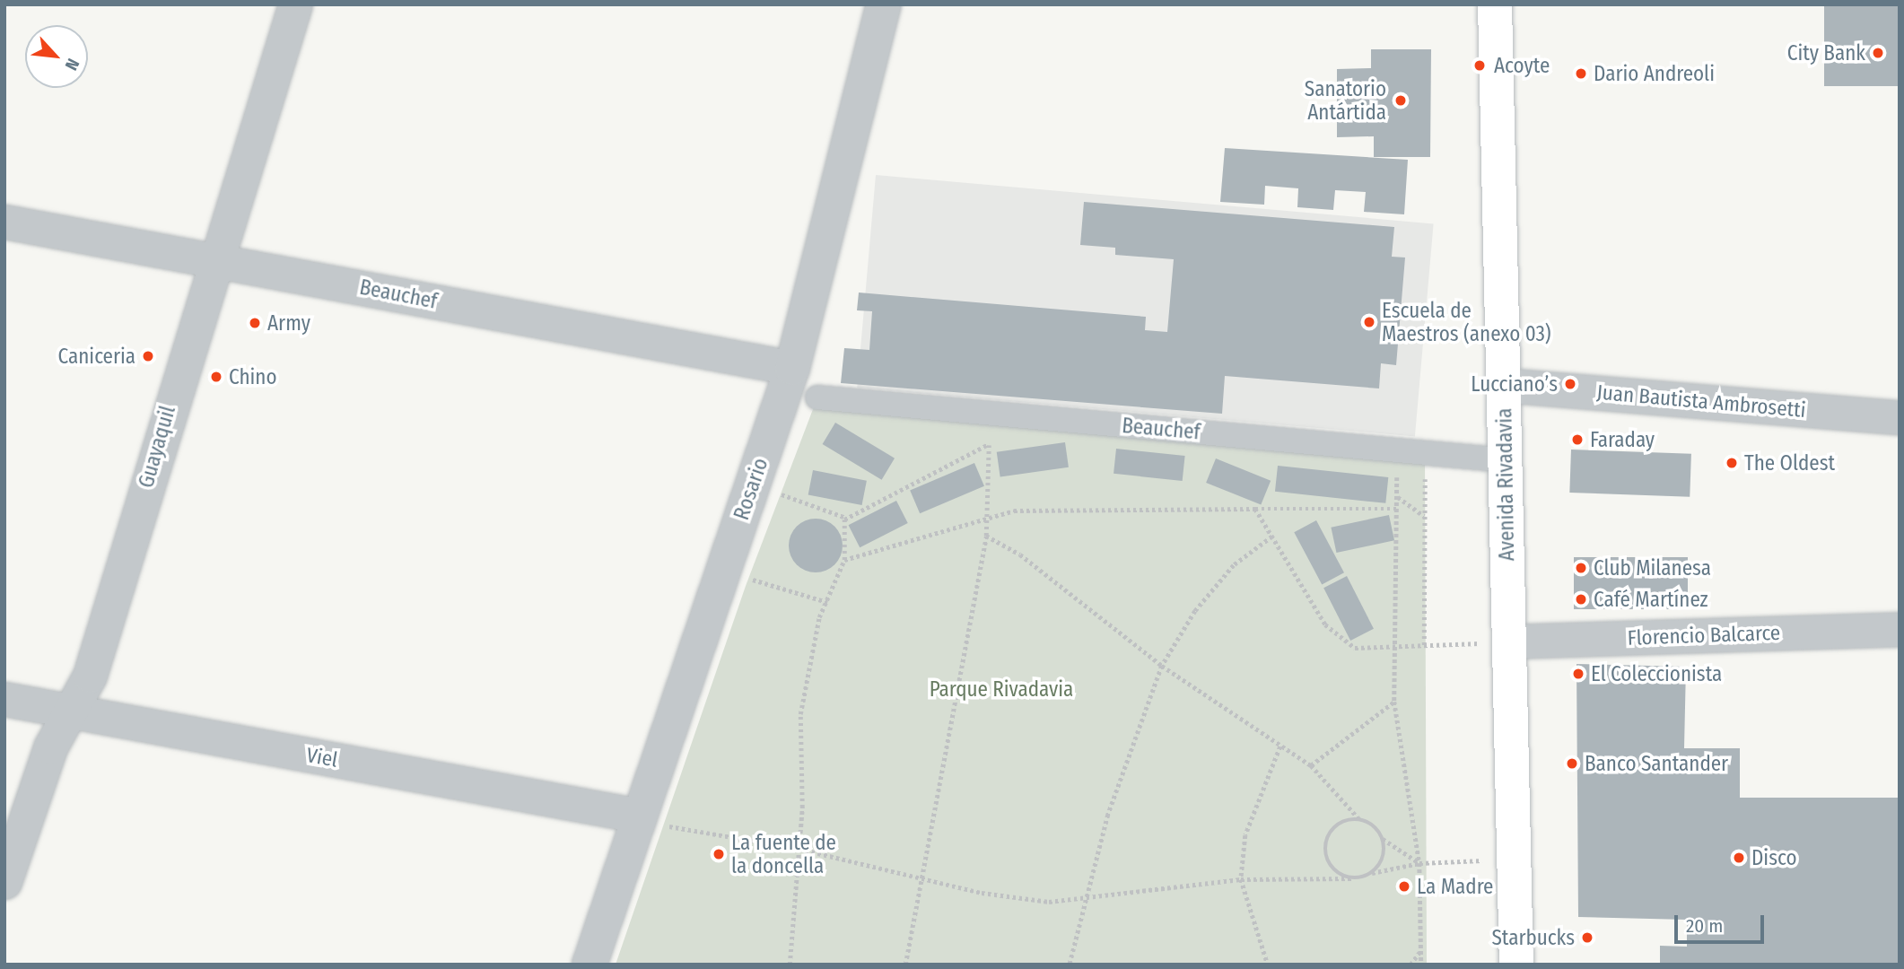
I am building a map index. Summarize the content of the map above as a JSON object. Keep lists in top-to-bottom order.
{
  "streets": {
    "main road": ["Avenida Rivadavia"],
    "street": [
      "Beauchef",
      "Juan Bautista Ambrosetti",
      "Guayaquil",
      "Rosario",
      "Florencio Balcarce",
      "Viel"
    ]
  },
  "crossings": [
    ["Beauchef", "Guayaquil"],
    ["Beauchef", "Avenida Rivadavia"],
    ["Beauchef", "Rosario"],
    ["Juan Bautista Ambrosetti", "Avenida Rivadavia"],
    ["Guayaquil", "Viel"],
    ["Avenida Rivadavia", "Florencio Balcarce"],
    ["Rosario", "Viel"]
  ],
  "parks": ["Parque Rivadavia"],
  "places": [
    "City Bank",
    "Acoyte",
    "Dario Andreoli",
    "Sanatorio Antártida",
    "Escuela de Maestros (anexo 03)",
    "Army",
    "Caniceria",
    "Chino",
    "Lucciano’s",
    "Faraday",
    "The Oldest",
    "Club Milanesa",
    "Café Martínez",
    "El Coleccionista",
    "Banco Santander",
    "La fuente de la doncella",
    "Disco",
    "La Madre",
    "Starbucks"
  ],
  "scale_bar": "20 m",
  "north": "bottom right"
}
